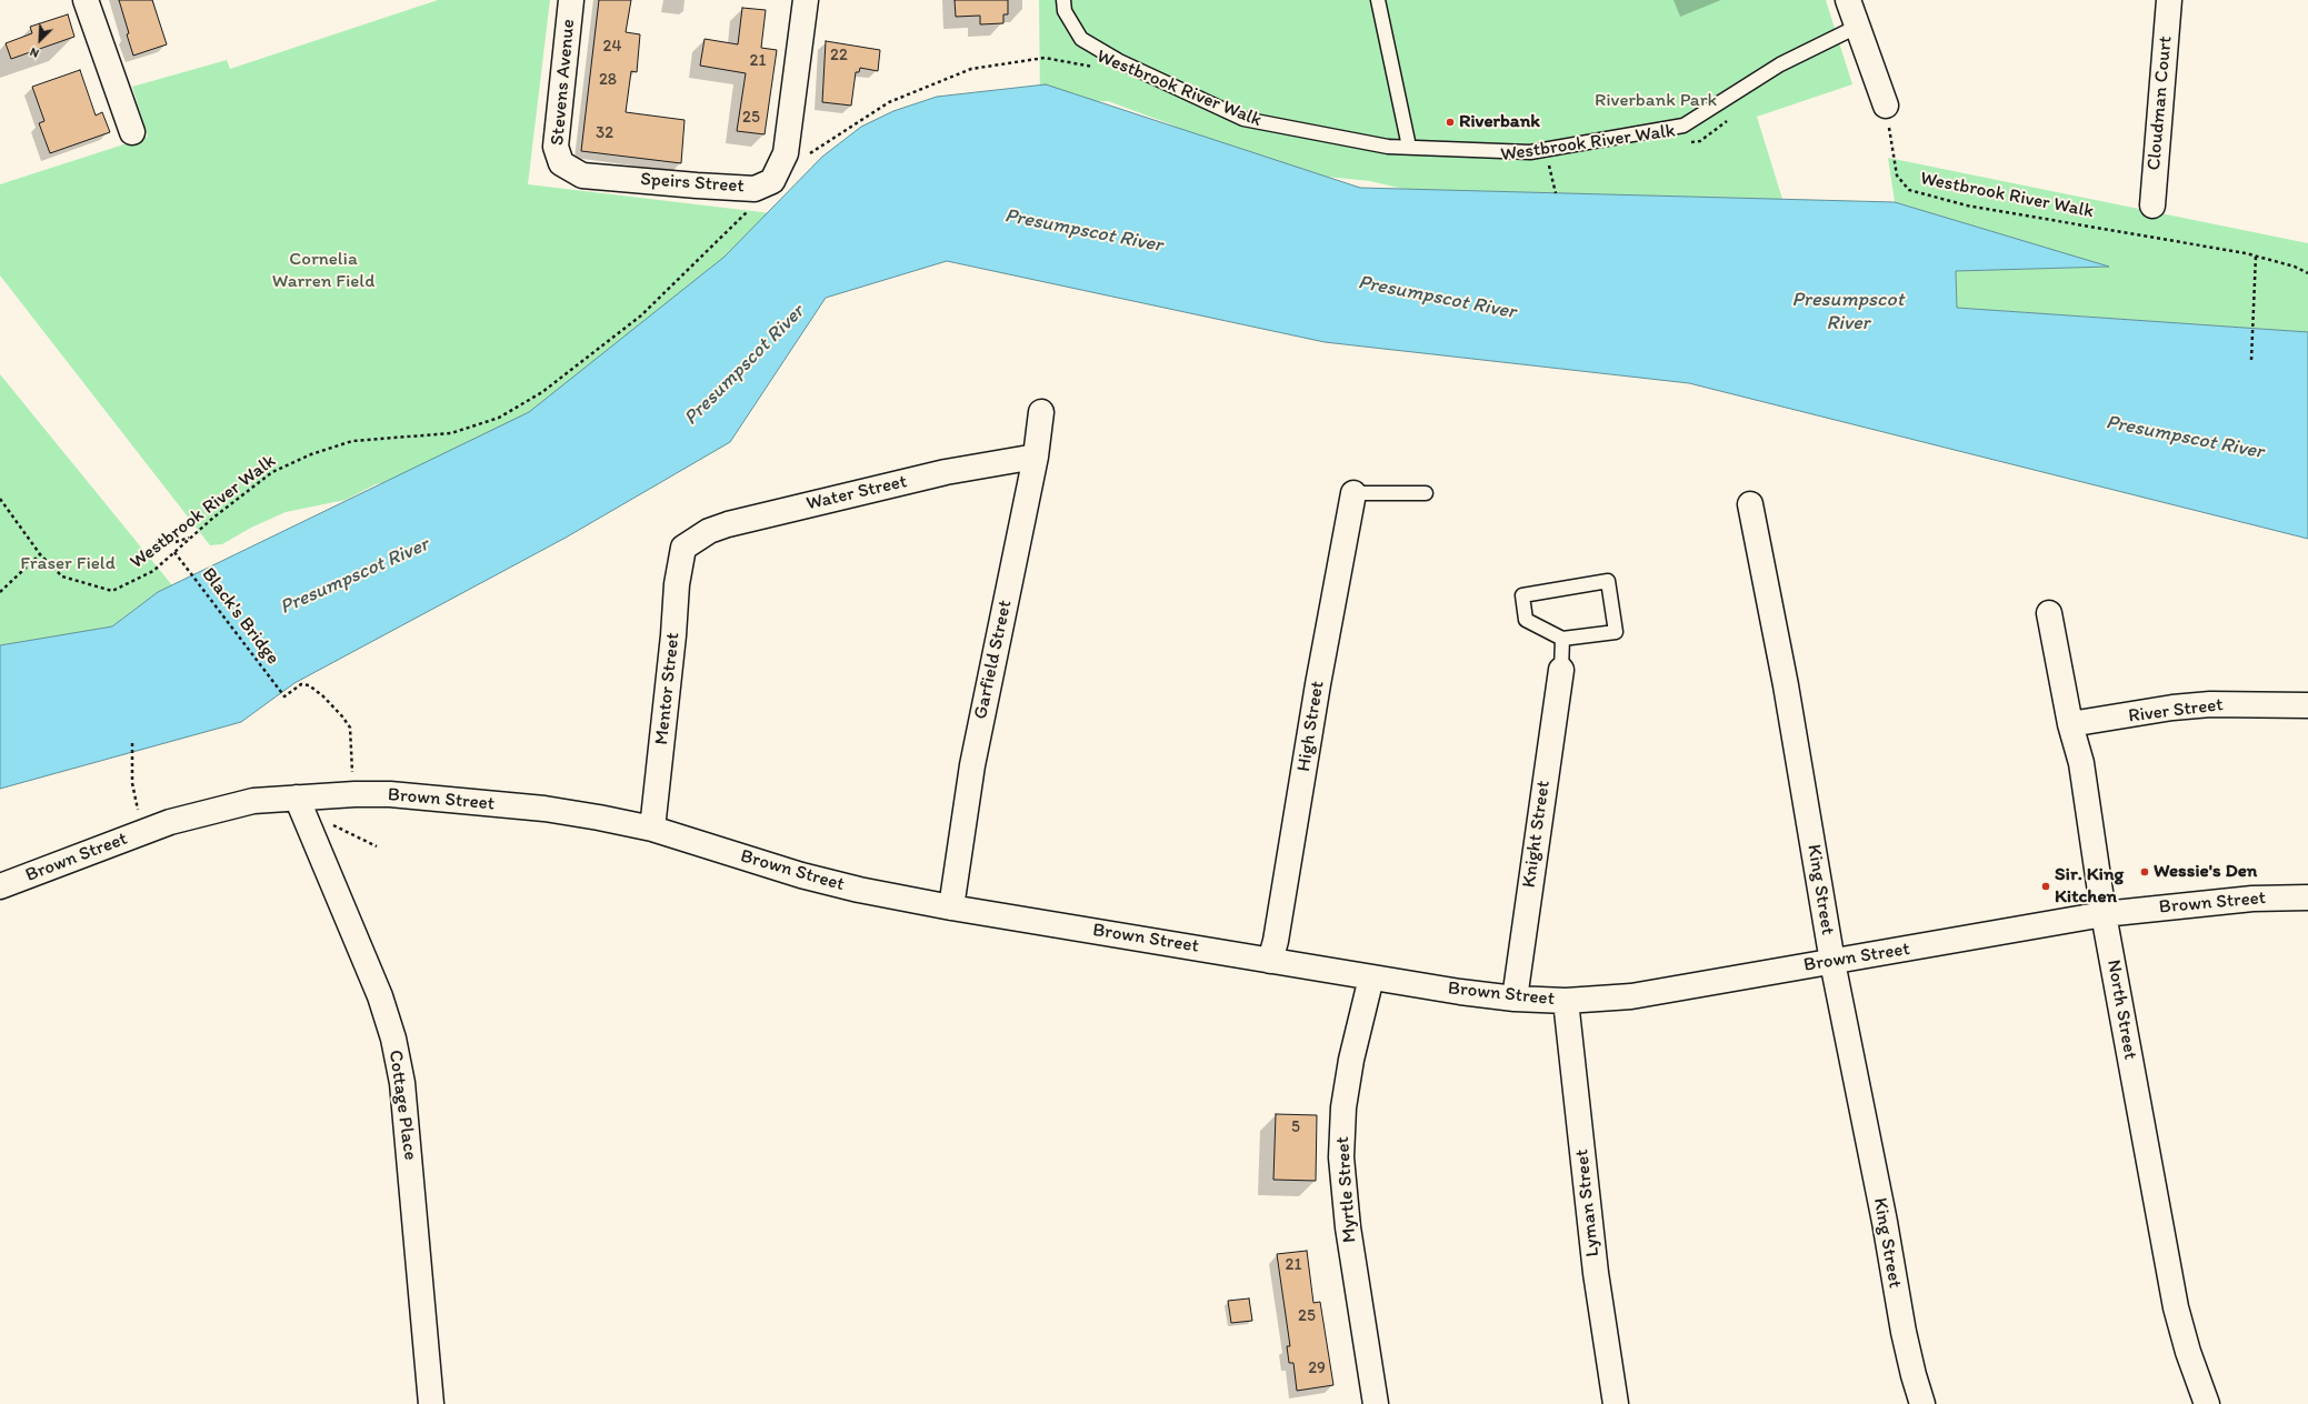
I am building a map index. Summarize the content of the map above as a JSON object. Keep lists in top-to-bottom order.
{
  "streets": {
    "street": [
      "Stevens Avenue",
      "Cloudman Court",
      "Speirs Street",
      "Water Street",
      "Garfield Street",
      "Mentor Street",
      "River Street",
      "High Street",
      "Brown Street",
      "Knight Street",
      "King Street",
      "North Street",
      "Cottage Place",
      "Myrtle Street",
      "Lyman Street"
    ],
    "path": ["Westbrook River Walk", "Black's Bridge"]
  },
  "crossings": [
    ["Stevens Avenue", "Speirs Street"],
    ["Westbrook River Walk", "Speirs Street"],
    ["Westbrook River Walk", "Black's Bridge"],
    ["Water Street", "Garfield Street"],
    ["Water Street", "Mentor Street"],
    ["Black's Bridge", "Brown Street"],
    ["Garfield Street", "Brown Street"],
    ["Mentor Street", "Brown Street"],
    ["River Street", "North Street"],
    ["High Street", "Brown Street"],
    ["Brown Street", "Knight Street"],
    ["Brown Street", "King Street"],
    ["Brown Street", "North Street"],
    ["Brown Street", "Cottage Place"],
    ["Brown Street", "Myrtle Street"],
    ["Brown Street", "Lyman Street"]
  ],
  "water": ["Presumpscot River"],
  "parks": ["Riverbank Park", "Cornelia Warren Field", "Fraser Field"],
  "places": ["Riverbank", "Wessie's Den", "Sir. King Kitchen"],
  "house_numbers": [
    "24",
    "22",
    "21",
    "28",
    "25",
    "32",
    "5",
    "21",
    "25",
    "29"
  ],
  "north": "bottom left"
}
